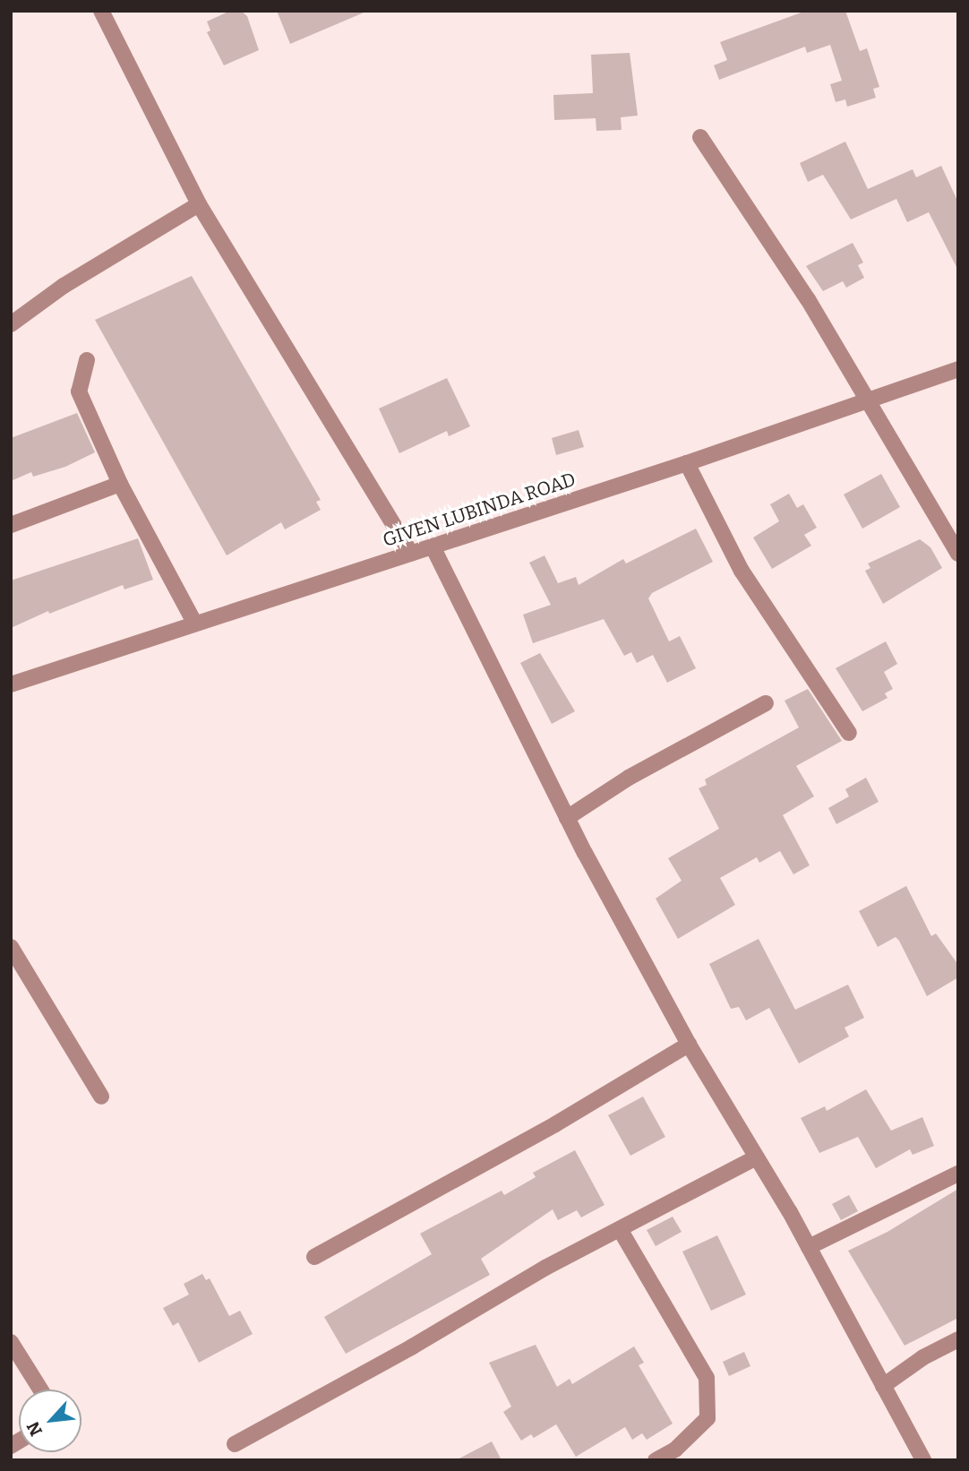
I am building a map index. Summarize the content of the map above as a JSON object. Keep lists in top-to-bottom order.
{
  "streets": {
    "street": ["GIVEN LUBINDA ROAD"]
  },
  "north": "bottom left"
}
